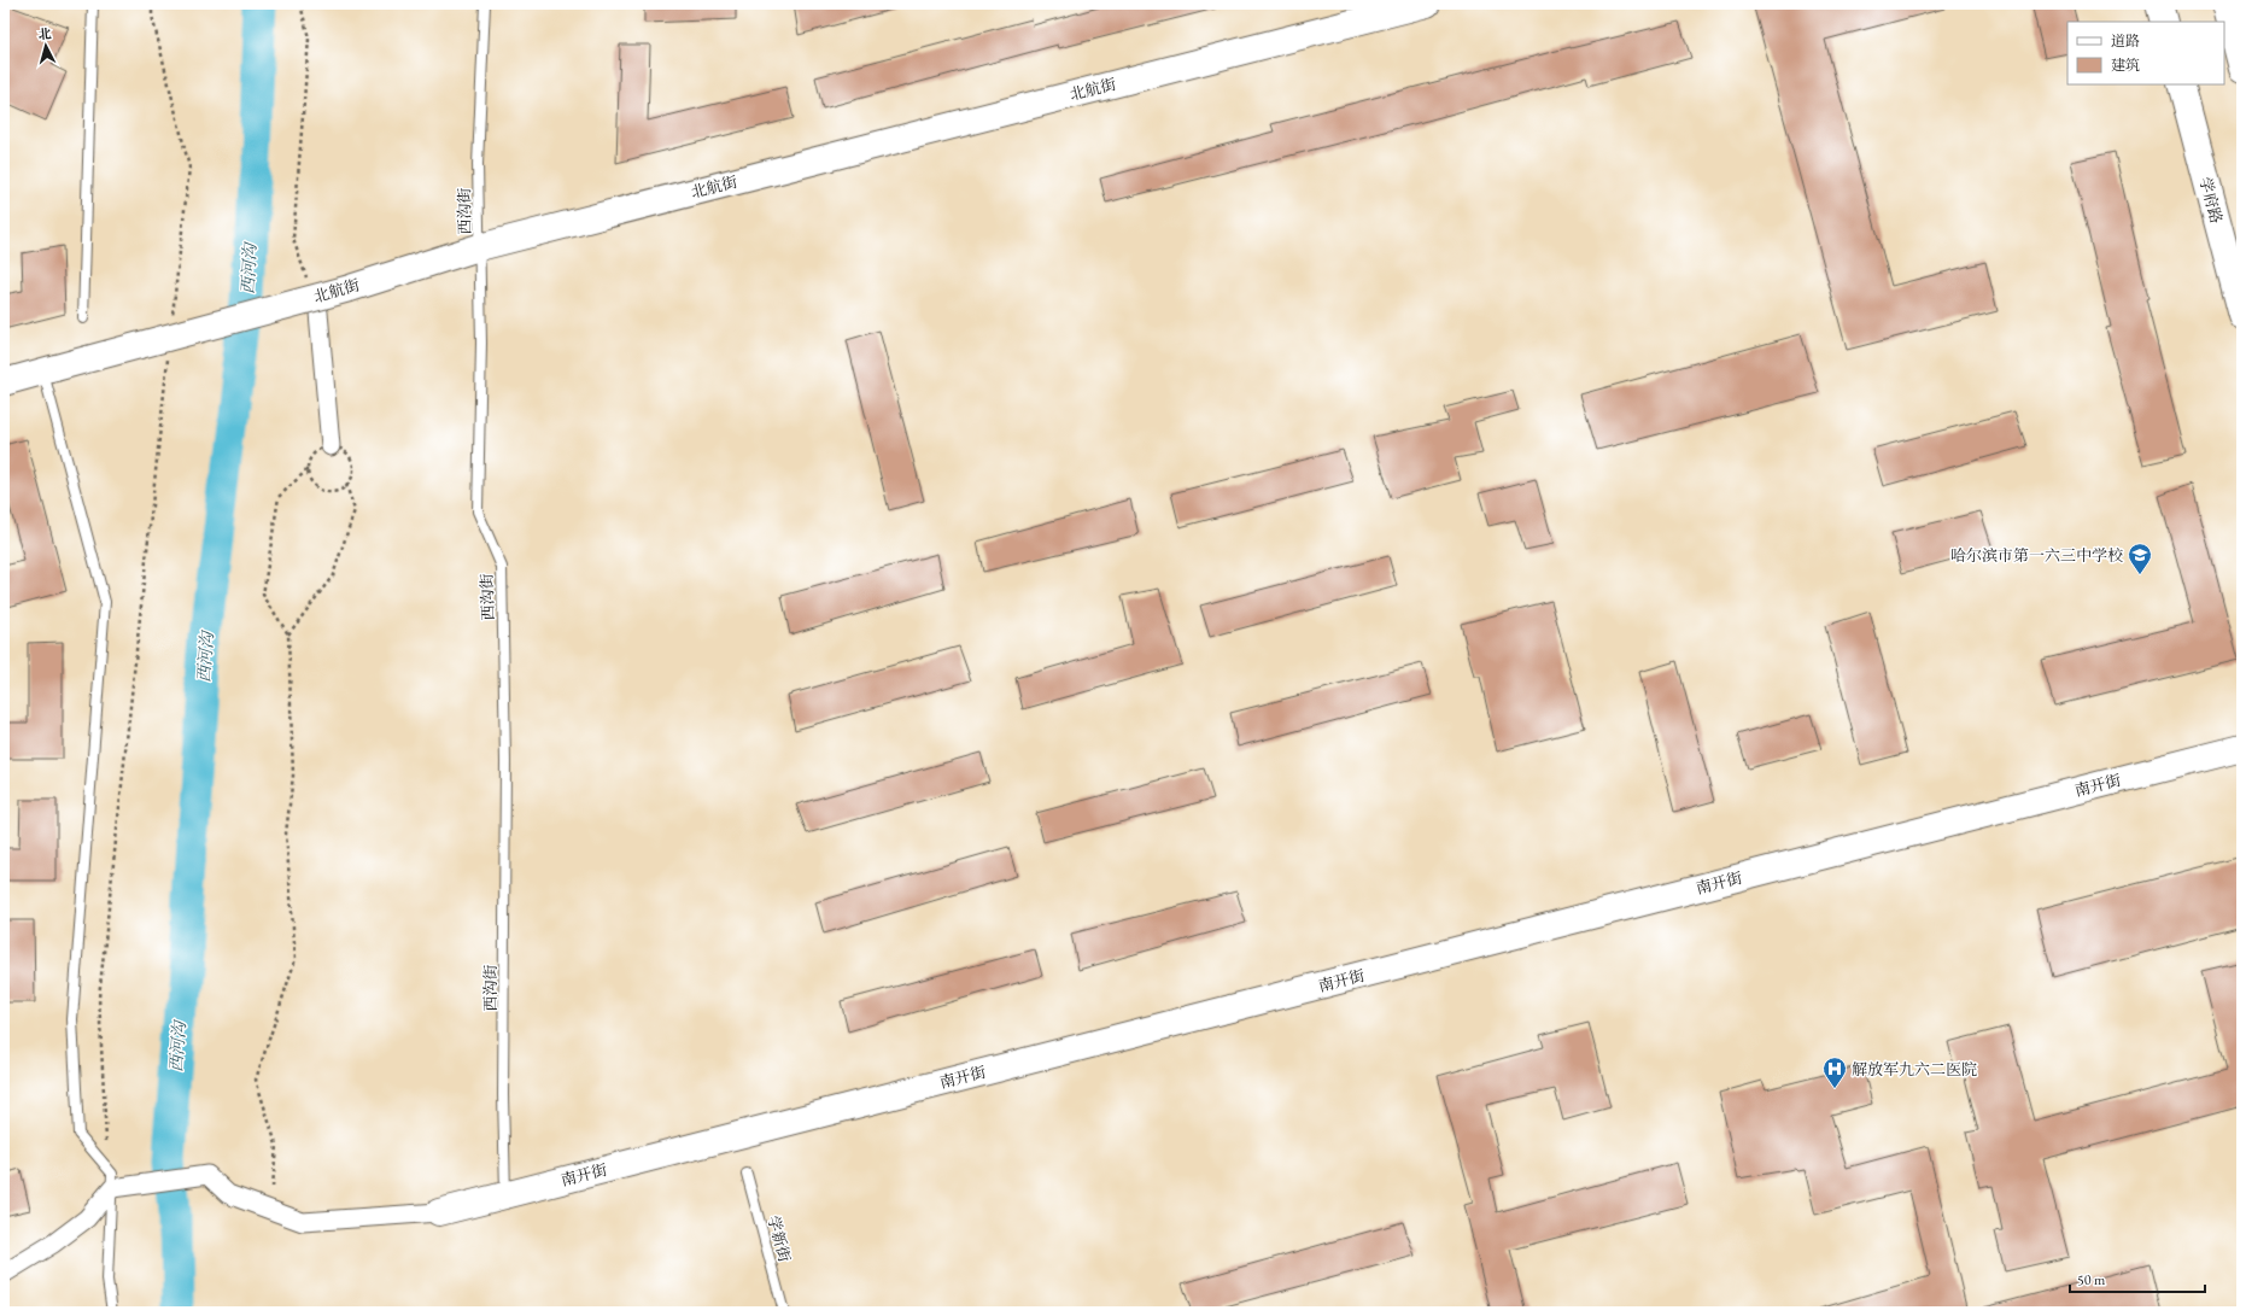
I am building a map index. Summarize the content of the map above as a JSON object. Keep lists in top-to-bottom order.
{
  "streets": {
    "main road": ["北航街", "学府路", "南开街"],
    "lane": ["西沟街", "学新街"]
  },
  "crossings": [
    ["北航街", "西沟街"],
    ["西沟街", "南开街"]
  ],
  "water": ["西河沟"],
  "places": {
    "school or university": ["哈尔滨市第一六三中学校"],
    "hospital": ["解放军九六二医院"]
  },
  "legend": ["道路", "建筑"],
  "scale_bar": "50 m",
  "north": "top"
}
